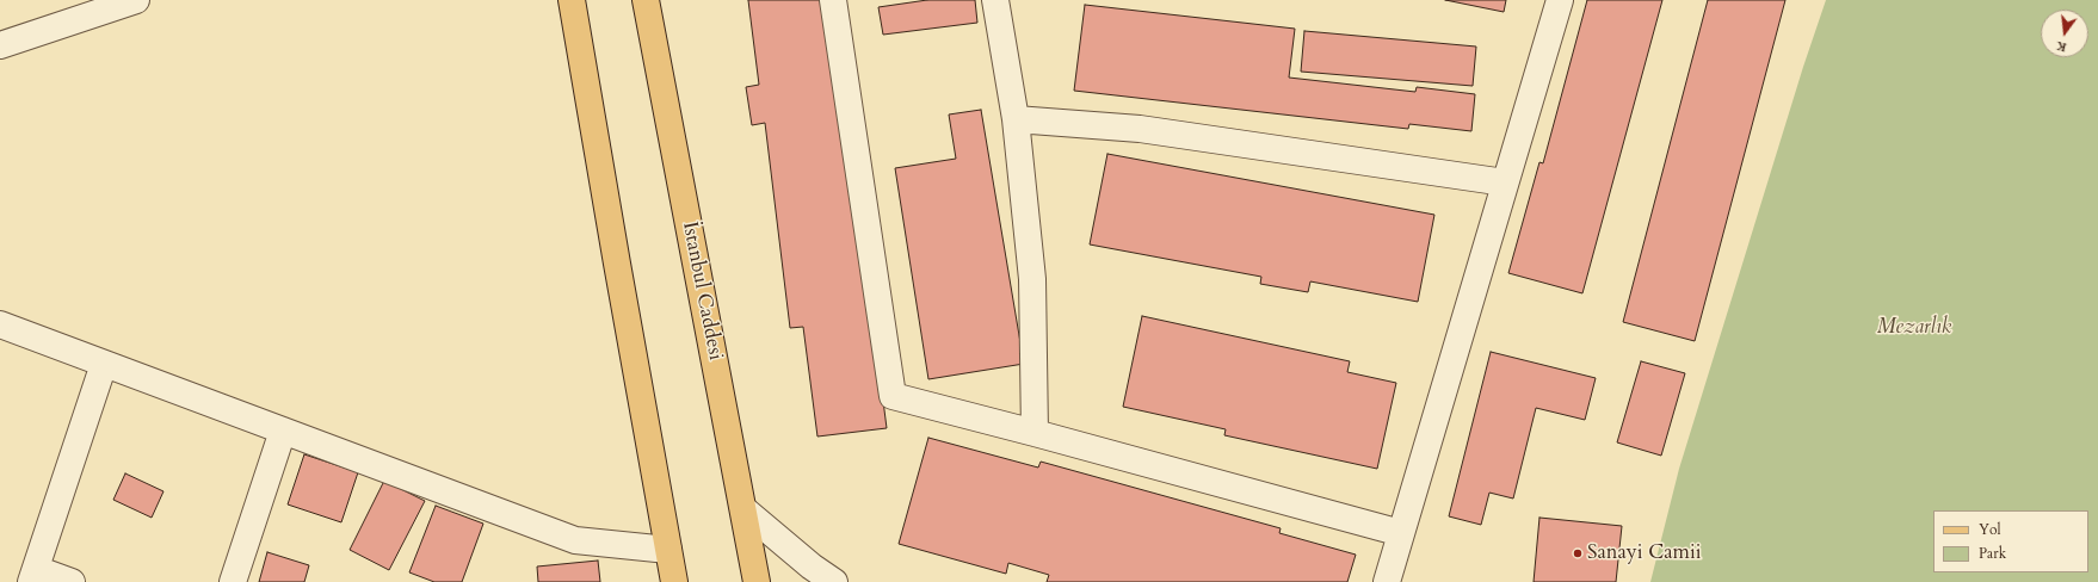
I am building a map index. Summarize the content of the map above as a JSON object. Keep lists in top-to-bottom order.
{
  "streets": {
    "main road": ["İstanbul Caddesi"]
  },
  "parks": ["Mezarlık"],
  "places": ["Sanayi Camii"],
  "legend": ["Yol", "Park"],
  "north": "bottom"
}
